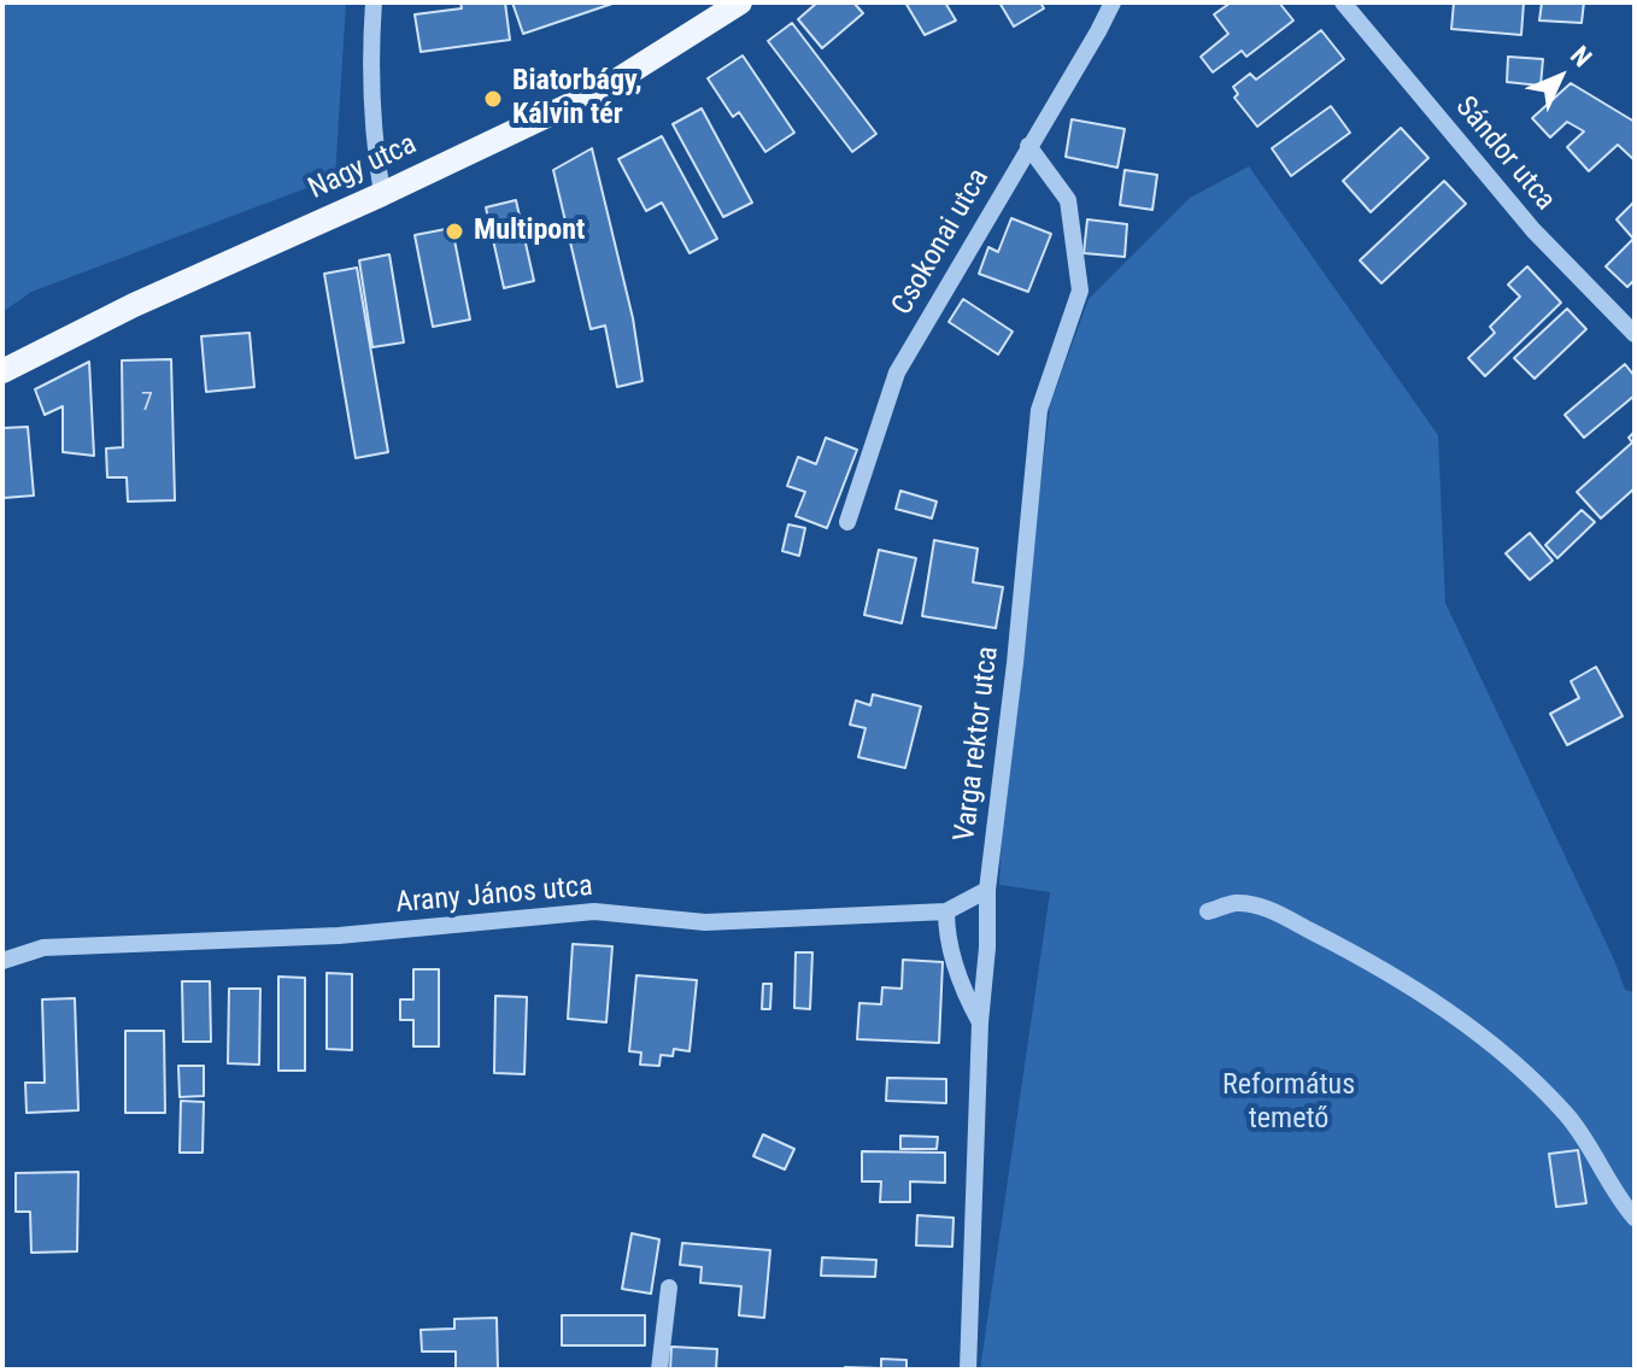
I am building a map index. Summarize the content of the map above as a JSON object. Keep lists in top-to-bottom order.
{
  "streets": {
    "main road": ["Nagy utca"],
    "street": [
      "Sándor utca",
      "Csokonai utca",
      "Varga rektor utca",
      "Arany János utca"
    ]
  },
  "crossings": [
    ["Csokonai utca", "Varga rektor utca"],
    ["Varga rektor utca", "Arany János utca"]
  ],
  "parks": ["Református temető"],
  "places": ["Biatorbágy, Kálvin tér", "Multipont"],
  "house_numbers": ["7"],
  "north": "top right"
}
